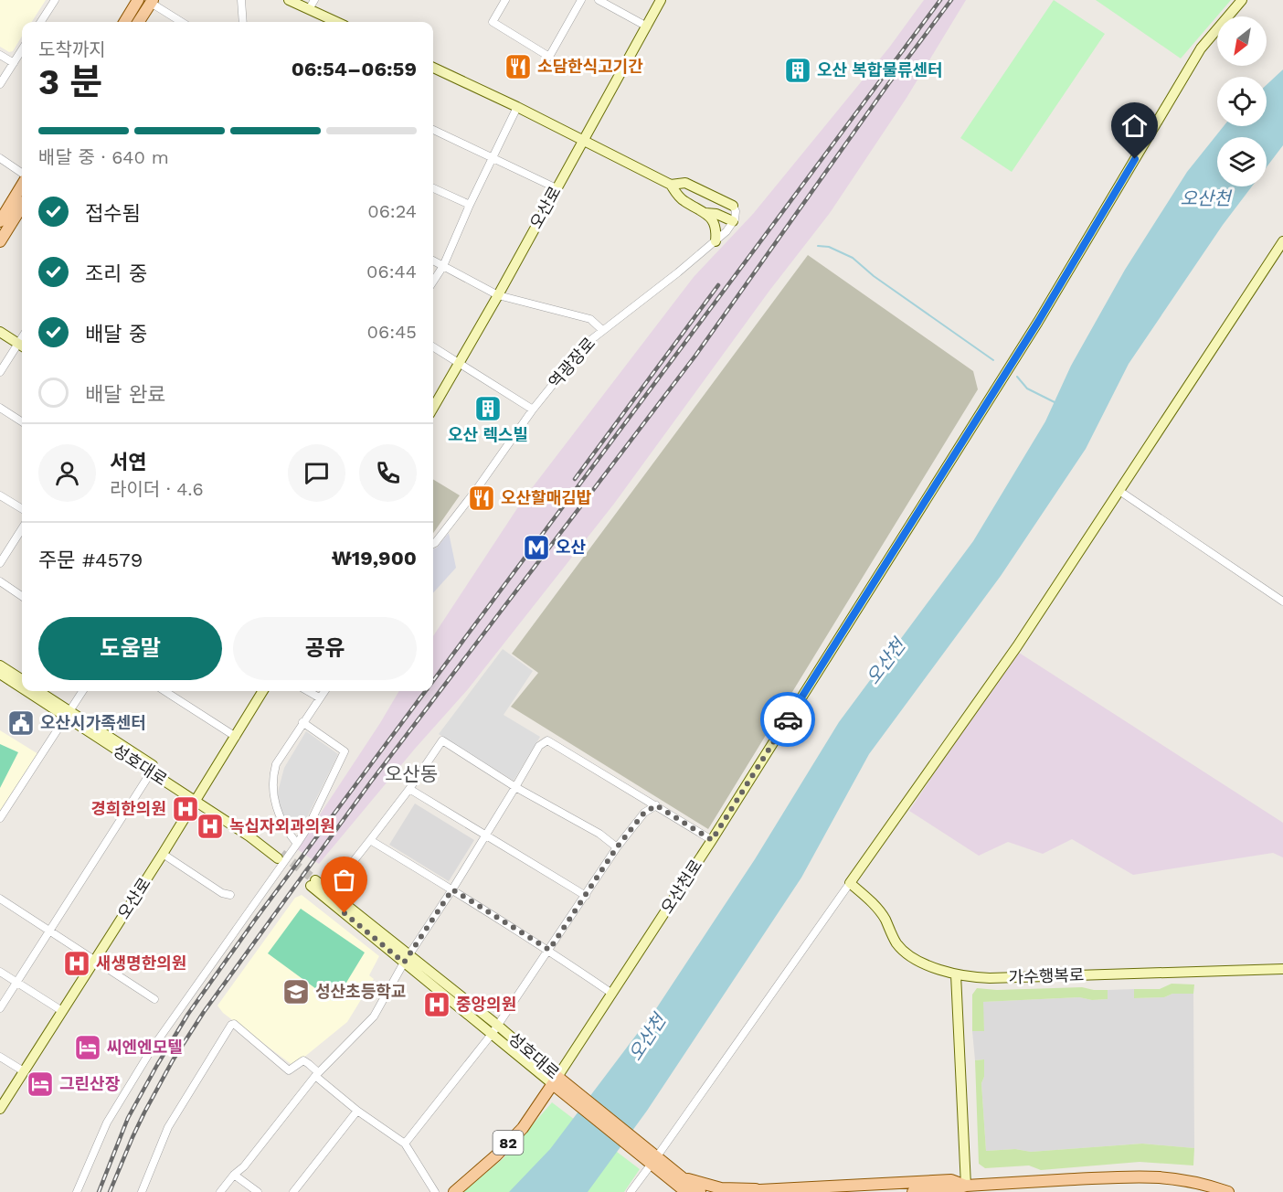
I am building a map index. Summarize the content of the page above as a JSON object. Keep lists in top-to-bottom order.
{
  "streets": {
    "main road": ["성호대로", "오산천로", "82"],
    "street": ["오산로", "역광장로", "가수행복로"]
  },
  "crossings": [
    ["오산로", "성호대로"],
    ["성호대로", "오산천로"]
  ],
  "districts": ["오산동"],
  "water": ["오산천"],
  "places": {
    "restaurant": ["소담한식고기간", "오산할매김밥"],
    "building": ["오산 복합물류센터", "오산 렉스빌"],
    "metro station": ["오산"],
    "public building": ["오산시가족센터"],
    "hospital": [
      "경희한의원",
      "녹십자외과의원",
      "새생명한의원",
      "중앙의원"
    ],
    "school or university": ["성산초등학교"],
    "hotel": ["씨엔엔모텔", "그린산장"]
  },
  "north": "bottom left",
  "page": {
    "heading": ["3 분", "도착까지", "06:54–06:59"],
    "panel": [
      "서연",
      "라이더 · 4.6",
      "주문 #4579",
      "₩19,900"
    ],
    "bar": "배달 중 · 640 m",
    "list": [
      ["접수됨", "06:24"],
      ["조리 중", "06:44"],
      ["배달 중", "06:45"],
      "배달 완료"
    ],
    "buttons": ["도움말", "공유"]
  }
}
